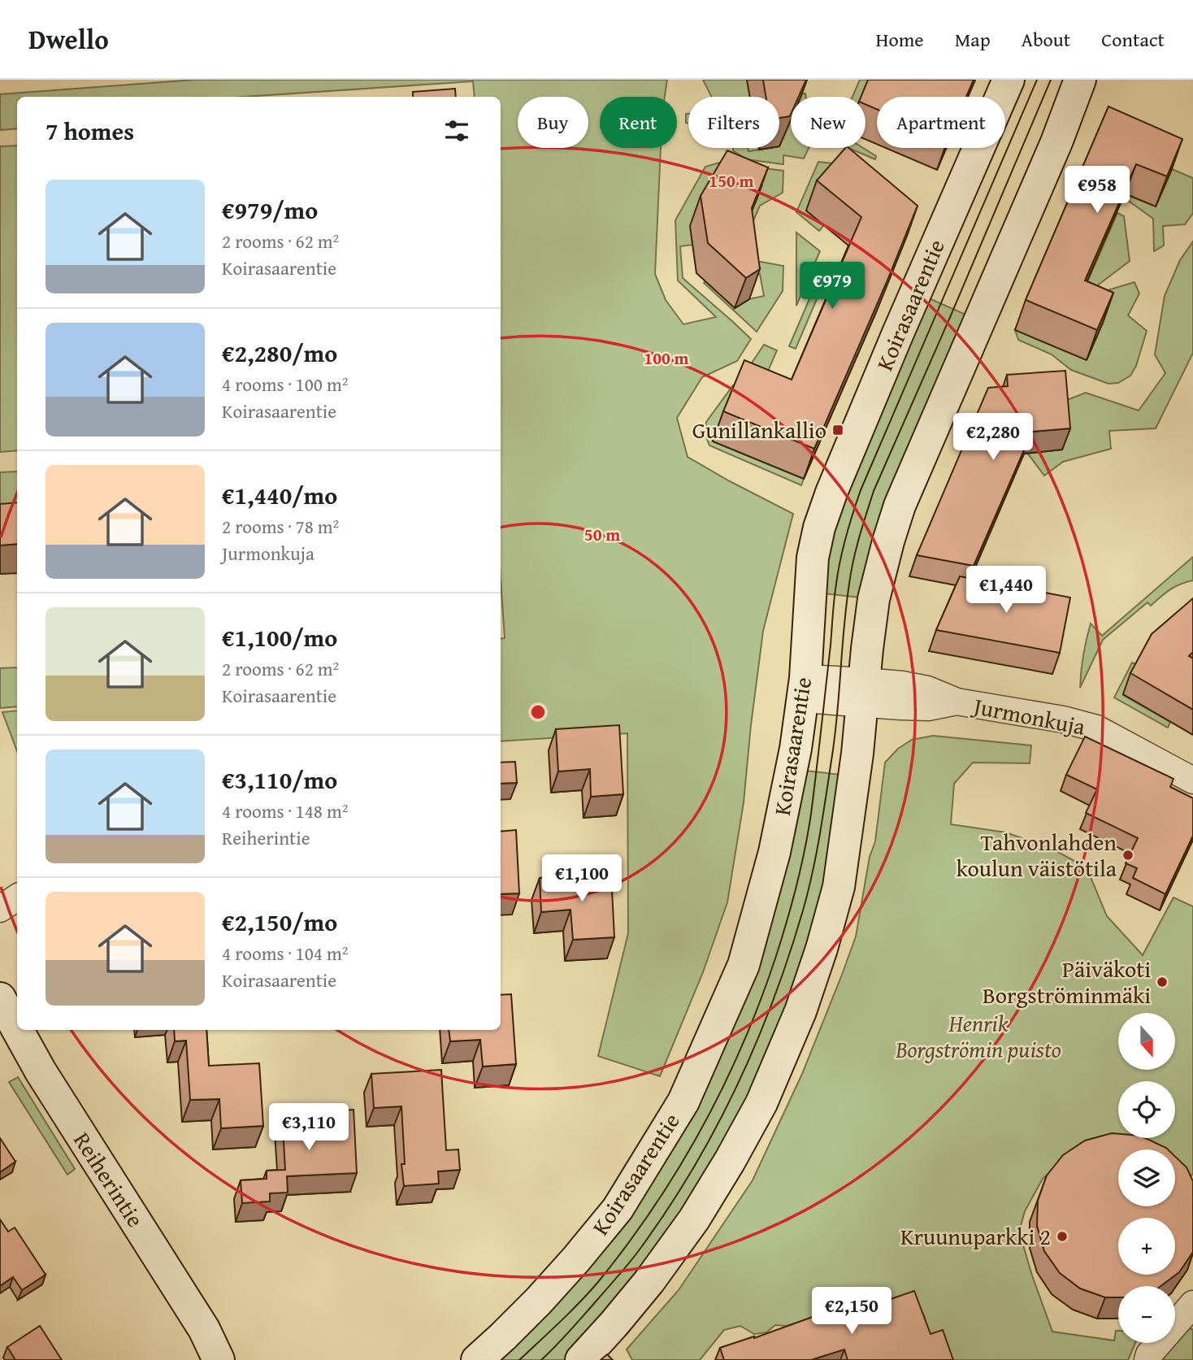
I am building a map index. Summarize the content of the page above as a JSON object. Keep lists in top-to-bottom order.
{
  "streets": {
    "street": ["Koirasaarentie", "Jurmonkuja", "Reiherintie"]
  },
  "crossings": [
    ["Koirasaarentie", "Jurmonkuja"]
  ],
  "parks": ["Henrik Borgströmin puisto"],
  "places": {
    "transit": ["Gunillankallio"],
    "other": ["Tahvonlahden koulun väistötila", "Päiväkoti Borgströminmäki", "Kruunuparkki 2"]
  },
  "north": "bottom",
  "page": {
    "header": "Dwello",
    "nav": [
      "Home",
      "Map",
      "About",
      "Contact"
    ],
    "chip": [
      "Buy",
      "Rent",
      "Filters",
      "New",
      "Apartment"
    ],
    "heading": "7 homes",
    "list": [
      {
        "name": "€979/mo",
        "note": "2 rooms · 62 m² · Koirasaarentie"
      },
      {
        "name": "€2,280/mo",
        "note": "4 rooms · 100 m² · Koirasaarentie"
      },
      {
        "name": "€1,440/mo",
        "note": "2 rooms · 78 m² · Jurmonkuja"
      },
      {
        "name": "€1,100/mo",
        "note": "2 rooms · 62 m² · Koirasaarentie"
      },
      {
        "name": "€3,110/mo",
        "note": "4 rooms · 148 m² · Reiherintie"
      },
      {
        "name": "€2,150/mo",
        "note": "4 rooms · 104 m² · Koirasaarentie"
      }
    ],
    "price": [
      "€958",
      "€979",
      "€2,280",
      "€1,440",
      "€1,100",
      "€3,110",
      "€2,150"
    ],
    "map_buttons": ["+", "−"]
  },
  "rings": ["150 m", "100 m", "50 m"]
}
